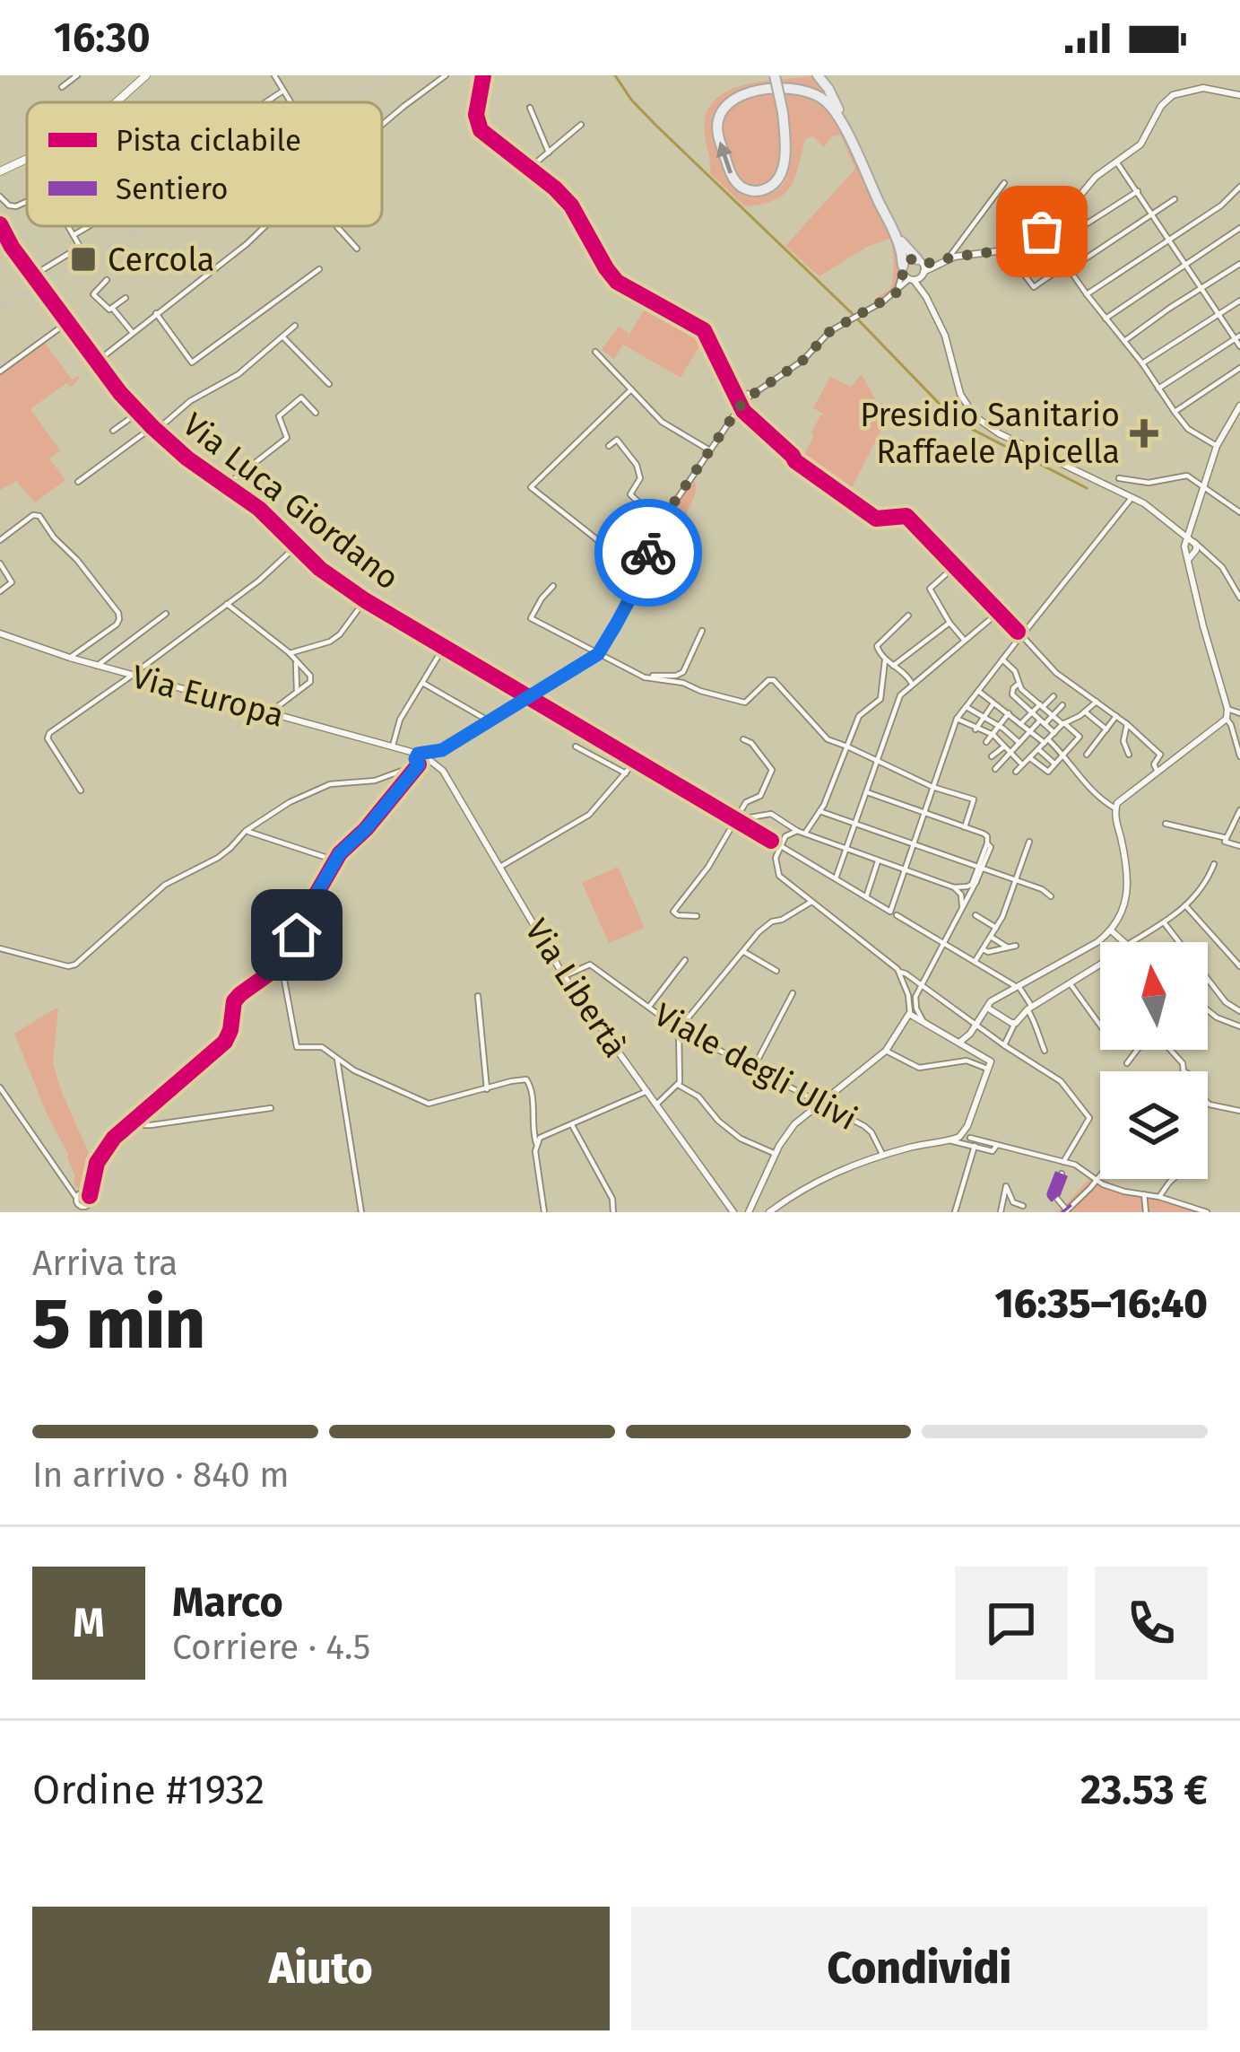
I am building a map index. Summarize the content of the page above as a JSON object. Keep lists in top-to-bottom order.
{
  "streets": {
    "street": [
      "Via Luca Giordano",
      "Via Europa",
      "Via Libertà",
      "Viale degli Ulivi"
    ]
  },
  "crossings": [
    ["Via Europa", "Via Libertà"],
    ["Via Libertà", "Viale degli Ulivi"]
  ],
  "places": {
    "transit": ["Cercola"],
    "health": ["Presidio Sanitario Raffaele Apicella"]
  },
  "legend": ["Pista ciclabile", "Sentiero"],
  "north": "top",
  "page": {
    "status": "16:30",
    "heading": ["5 min", "Arriva tra", "16:35–16:40"],
    "panel": [
      "Marco",
      "Corriere · 4.5",
      "Ordine #1932",
      "23.53 €"
    ],
    "bar": "In arrivo · 840 m",
    "round": "M",
    "buttons": ["Aiuto", "Condividi"]
  }
}
